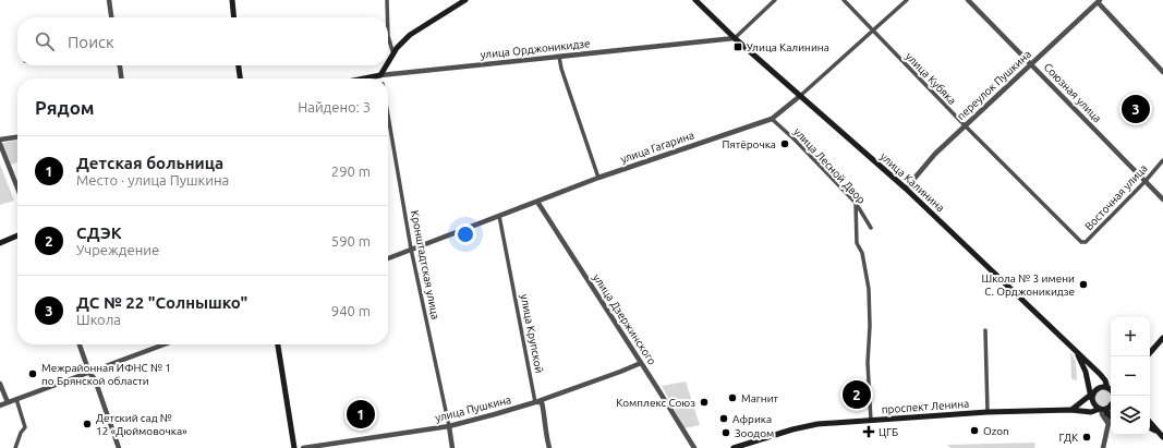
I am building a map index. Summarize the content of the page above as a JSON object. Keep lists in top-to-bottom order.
{
  "streets": {
    "main road": ["улица Орджоникидзе", "улица Калинина", "проспект Ленина"],
    "street": [
      "улица Кубяка",
      "переулок Пушкина",
      "Союзная улица",
      "улица Гагарина",
      "улица Лесной Двор",
      "Восточная улица",
      "Кронштадтская улица",
      "улица Дзержинского",
      "улица Крупской",
      "улица Пушкина"
    ]
  },
  "crossings": [
    ["улица Орджоникидзе", "улица Калинина"],
    ["улица Кубяка", "переулок Пушкина"],
    ["улица Кубяка", "улица Гагарина"],
    ["улица Кубяка", "Восточная улица"],
    ["переулок Пушкина", "Союзная улица"],
    ["переулок Пушкина", "улица Калинина"],
    ["Союзная улица", "Восточная улица"],
    ["улица Гагарина", "улица Лесной Двор"],
    ["улица Гагарина", "улица Калинина"],
    ["улица Гагарина", "Кронштадтская улица"],
    ["улица Гагарина", "улица Дзержинского"],
    ["улица Гагарина", "улица Крупской"],
    ["Кронштадтская улица", "улица Пушкина"],
    ["улица Дзержинского", "улица Пушкина"],
    ["улица Крупской", "улица Пушкина"]
  ],
  "places": {
    "transit": ["Улица Калинина"],
    "other": [
      "Пятёрочка",
      "Школа № 3 имени С. Орджоникидзе",
      "Межрайонная ИФНС № 1 по Брянской области",
      "Магнит",
      "Комплекс Союз",
      "Африка",
      "Детский сад № 12 «Дюймовочка»",
      "Ozon",
      "Зоодом",
      "ГДК"
    ],
    "health": ["ЦГБ"]
  },
  "page": {
    "search": "Поиск",
    "heading": ["Рядом", "Найдено: 3"],
    "pins": ["3", "2", "1"],
    "list": [
      {
        "mark": "1",
        "name": "Детская больница",
        "note": "Место · улица Пушкина",
        "value": "290 m"
      },
      {
        "mark": "2",
        "name": "СДЭК",
        "note": "Учреждение",
        "value": "590 m"
      },
      {
        "mark": "3",
        "name": "ДС № 22 \"Солнышко\"",
        "note": "Школа",
        "value": "940 m"
      }
    ],
    "map_buttons": ["+", "−"]
  }
}
